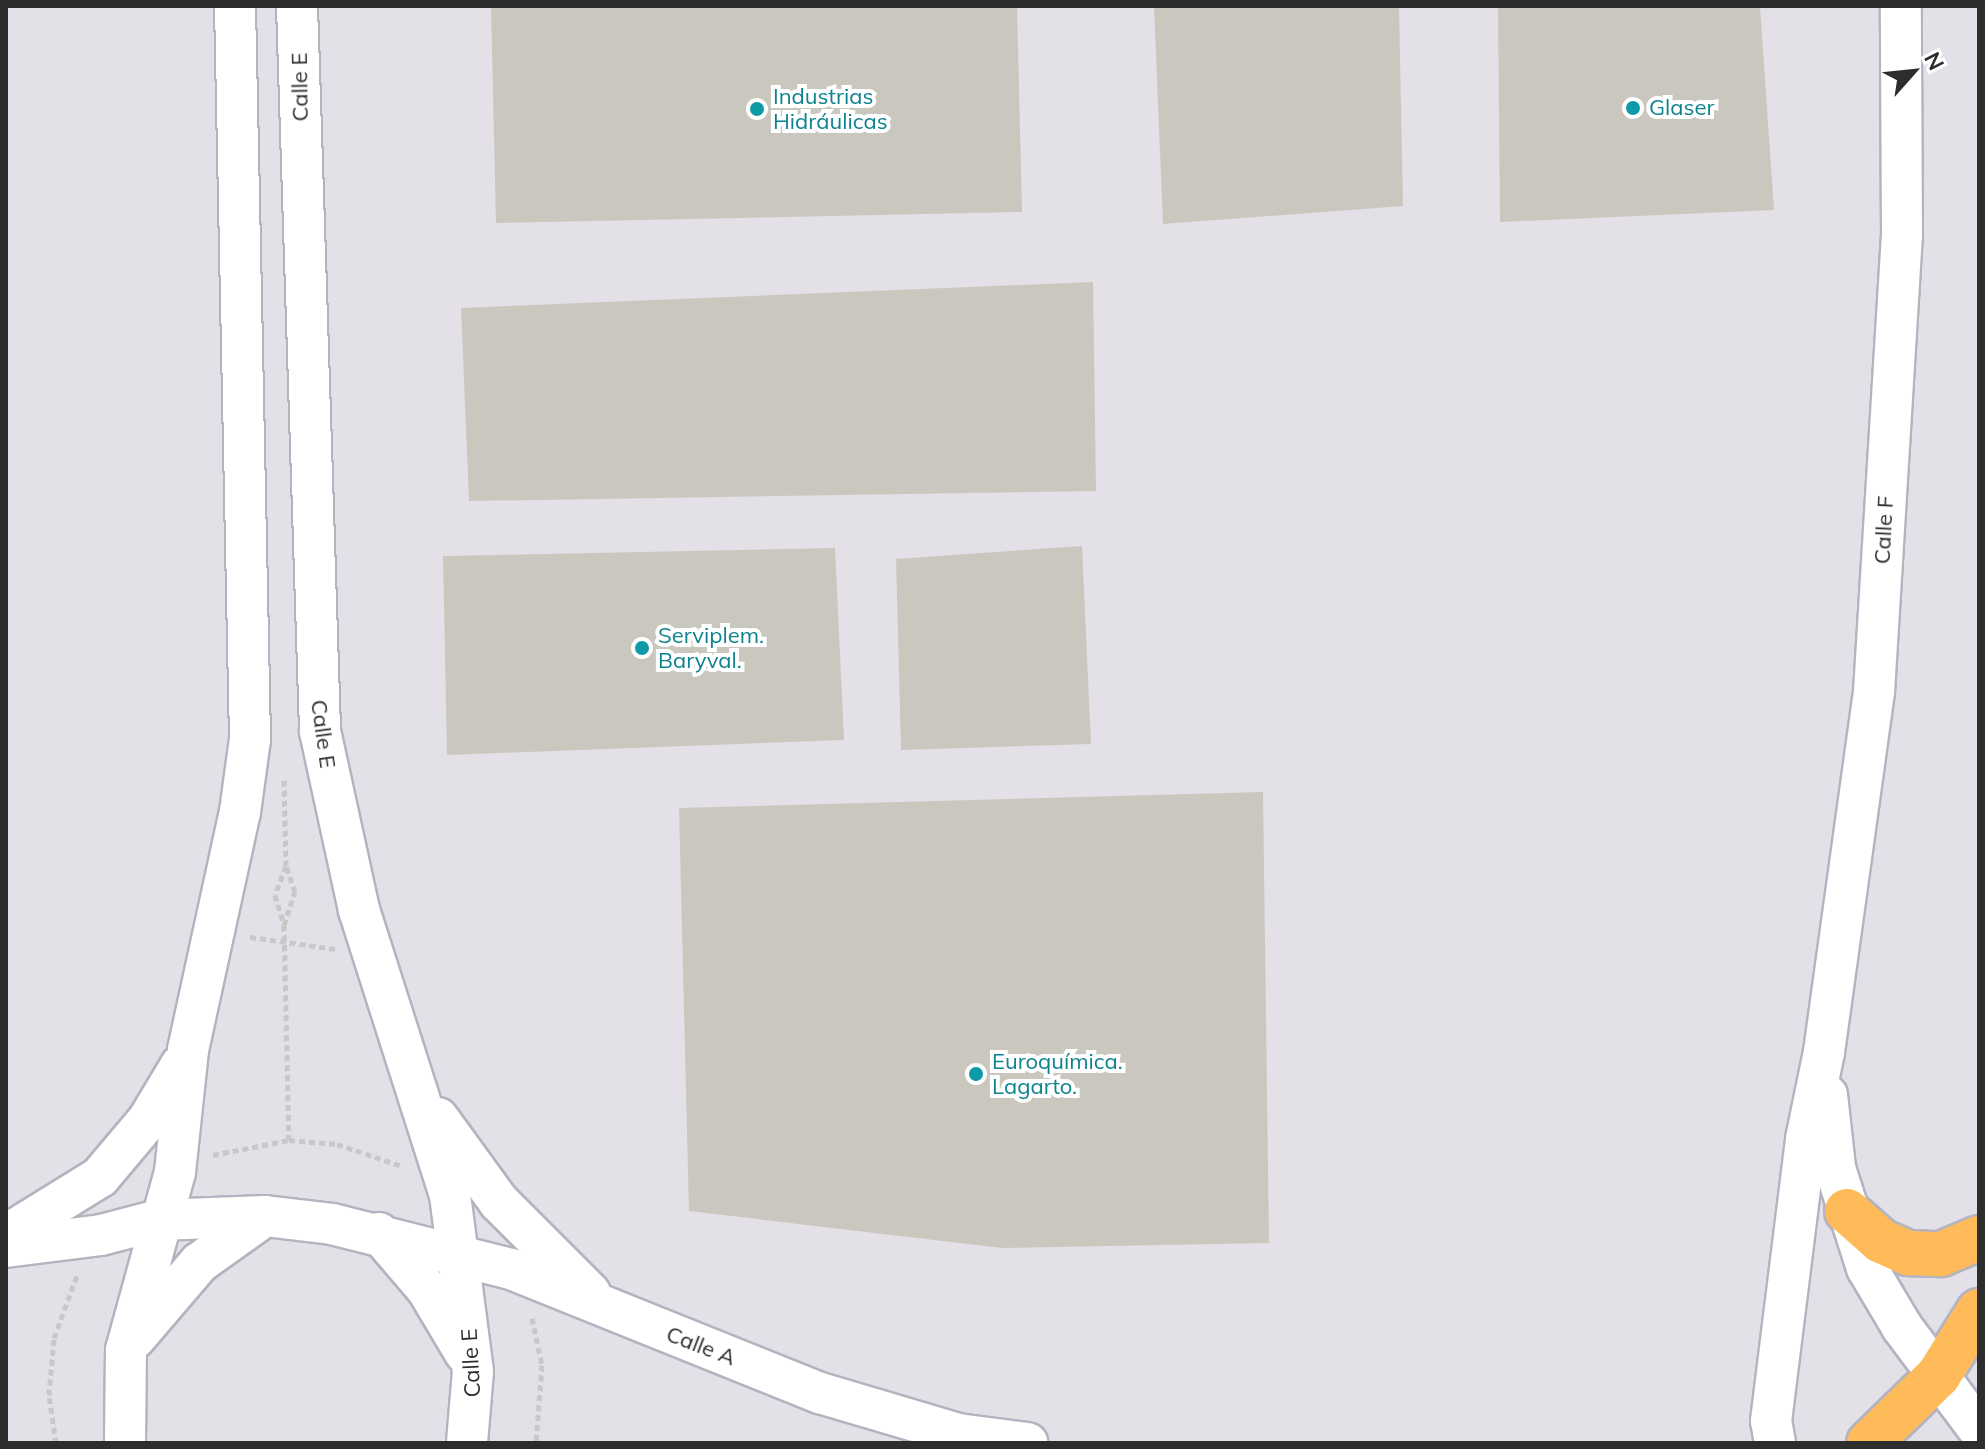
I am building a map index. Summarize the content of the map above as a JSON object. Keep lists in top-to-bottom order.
{
  "streets": {
    "street": ["Calle E", "Calle F", "Calle A"]
  },
  "crossings": [
    ["Calle E", "Calle A"]
  ],
  "places": [
    "Glaser",
    "Industrias Hidráulicas",
    "Serviplem. Baryval.",
    "Euroquímica. Lagarto."
  ],
  "north": "top right"
}
